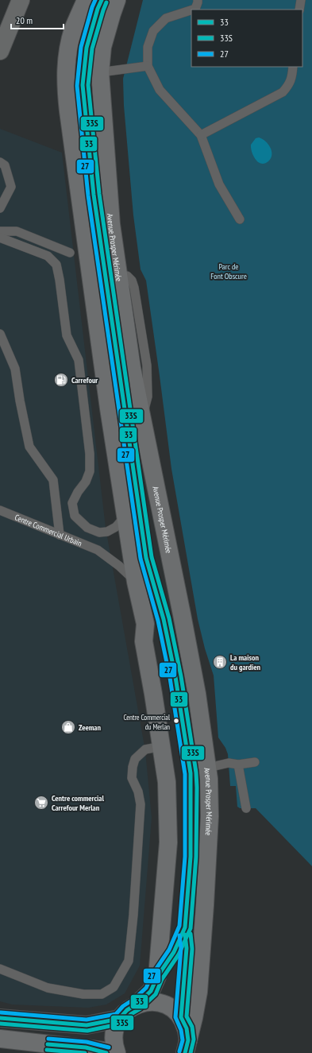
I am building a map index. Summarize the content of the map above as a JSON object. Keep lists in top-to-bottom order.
{
  "streets": {
    "street": ["Avenue Prosper Mérimée"],
    "lane": ["Centre Commercial Urbain"]
  },
  "crossings": [
    ["Avenue Prosper Mérimée", "Centre Commercial Urbain"]
  ],
  "parks": ["Parc de Font Obscure"],
  "places": {
    "fuel station": ["Carrefour"],
    "building": ["La maison du gardien"],
    "other": ["Centre Commercial du Merlan"],
    "shop": ["Zeeman"],
    "supermarket": ["Centre commercial Carrefour Merlan"]
  },
  "lines": ["transit line 33", "transit line 27", "transit line 33S"],
  "legend": ["33", "33S", "27"],
  "scale_bar": "20 m"
}
